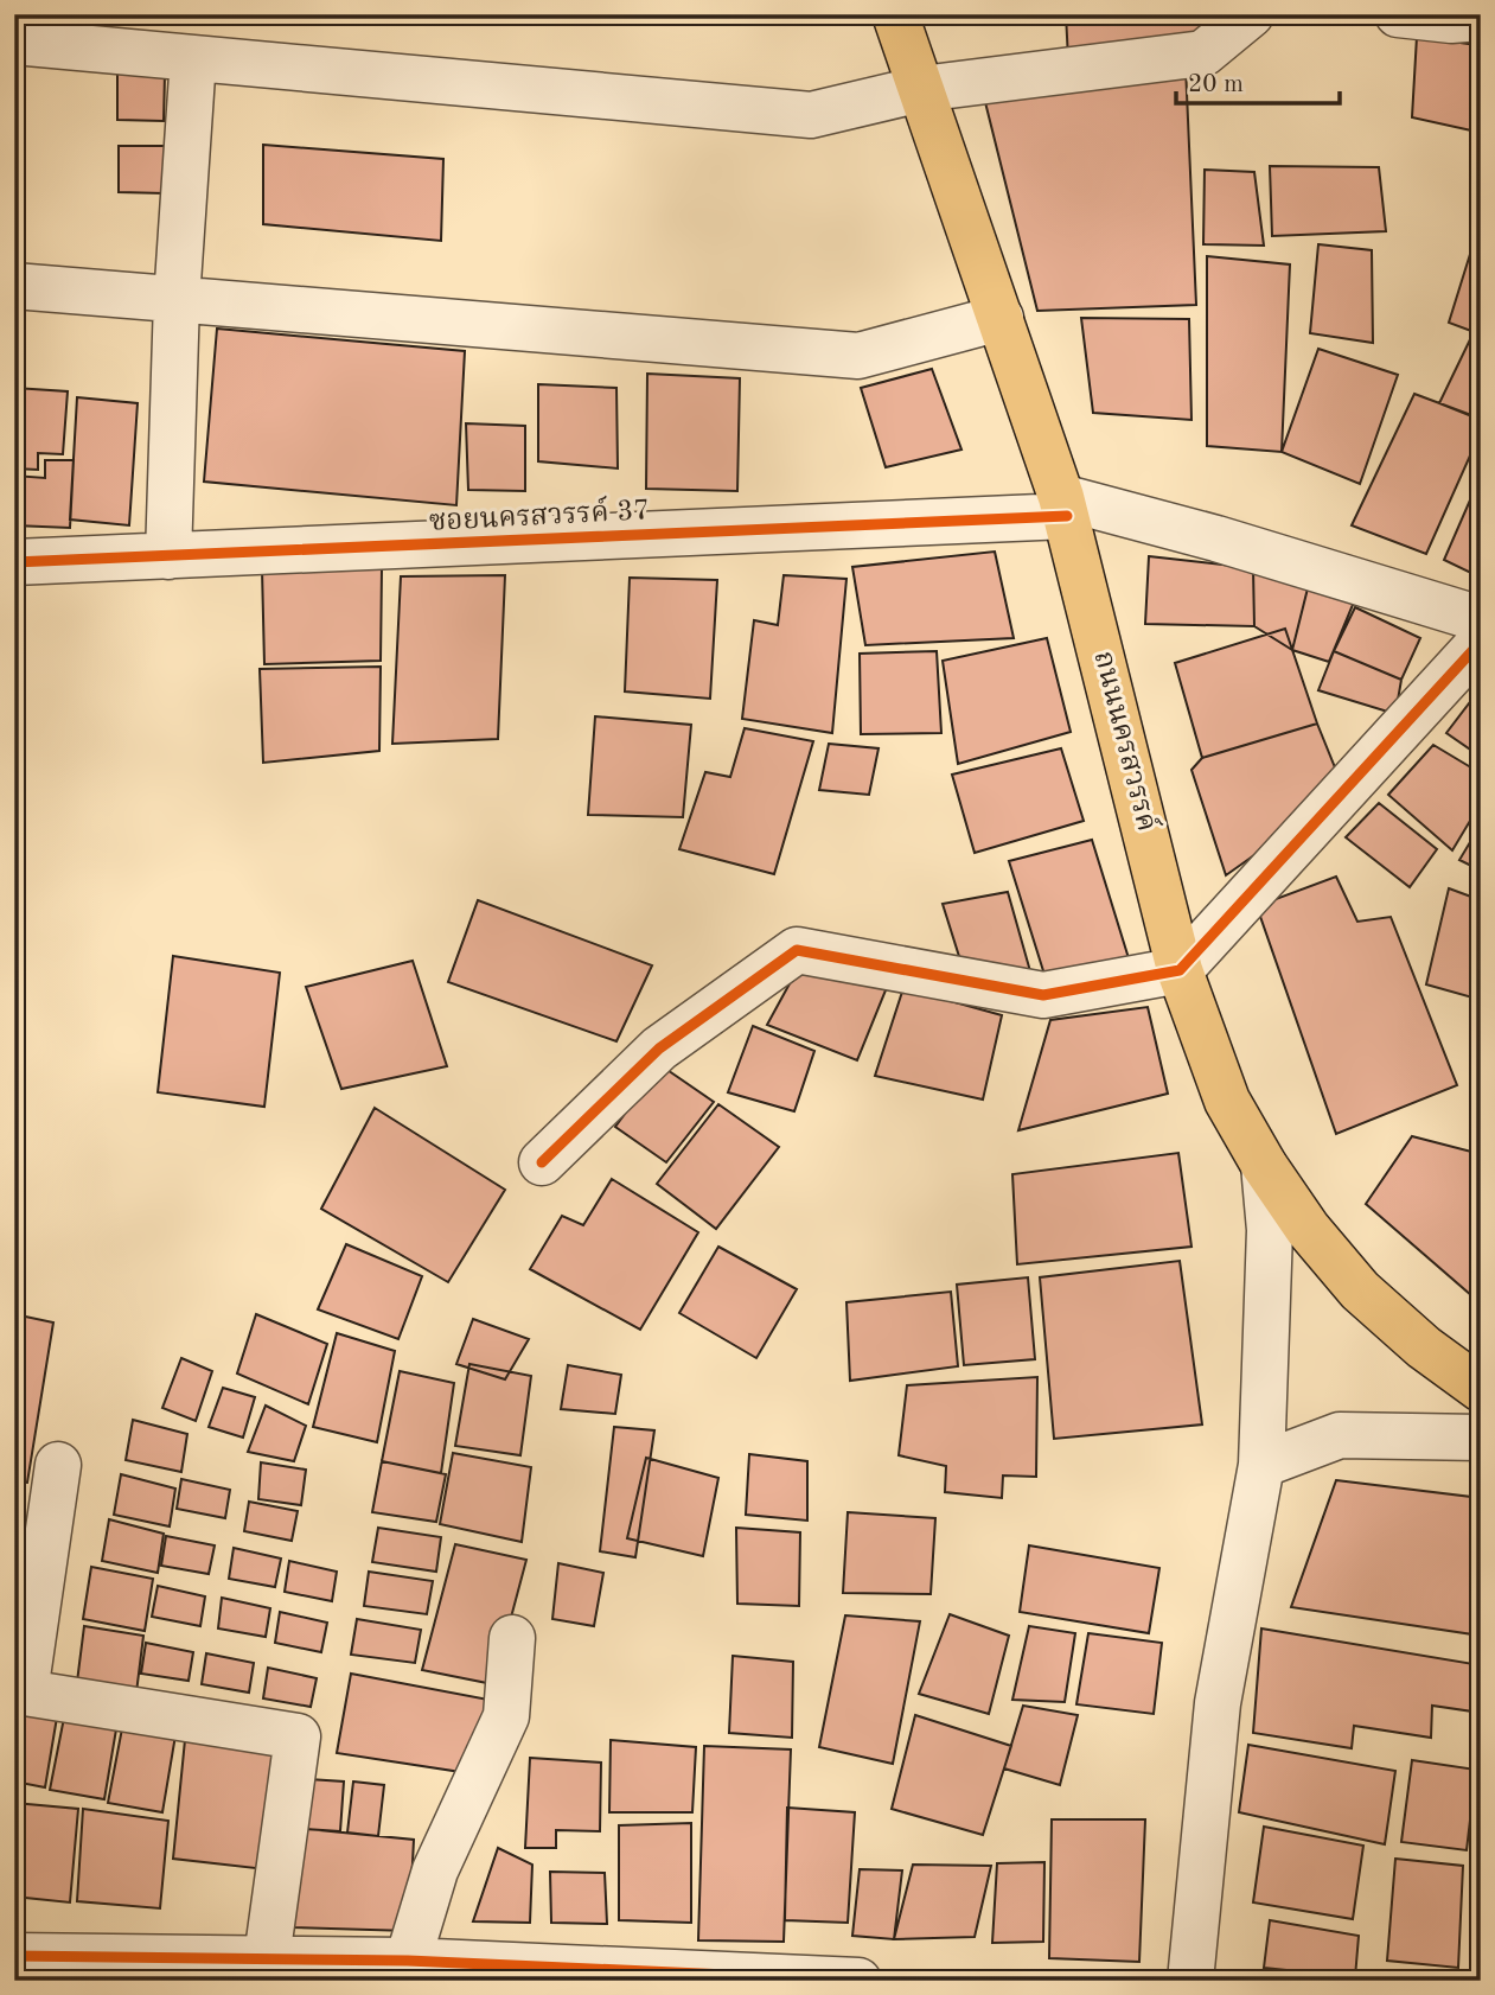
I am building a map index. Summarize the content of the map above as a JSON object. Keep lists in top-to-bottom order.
{
  "streets": {
    "main road": ["ถนนนครสวรรค์"],
    "street": ["ซอยนครสวรรค์ 37"]
  },
  "crossings": [
    ["ซอยนครสวรรค์ 37", "ถนนนครสวรรค์"]
  ],
  "scale_bar": "20 m"
}
